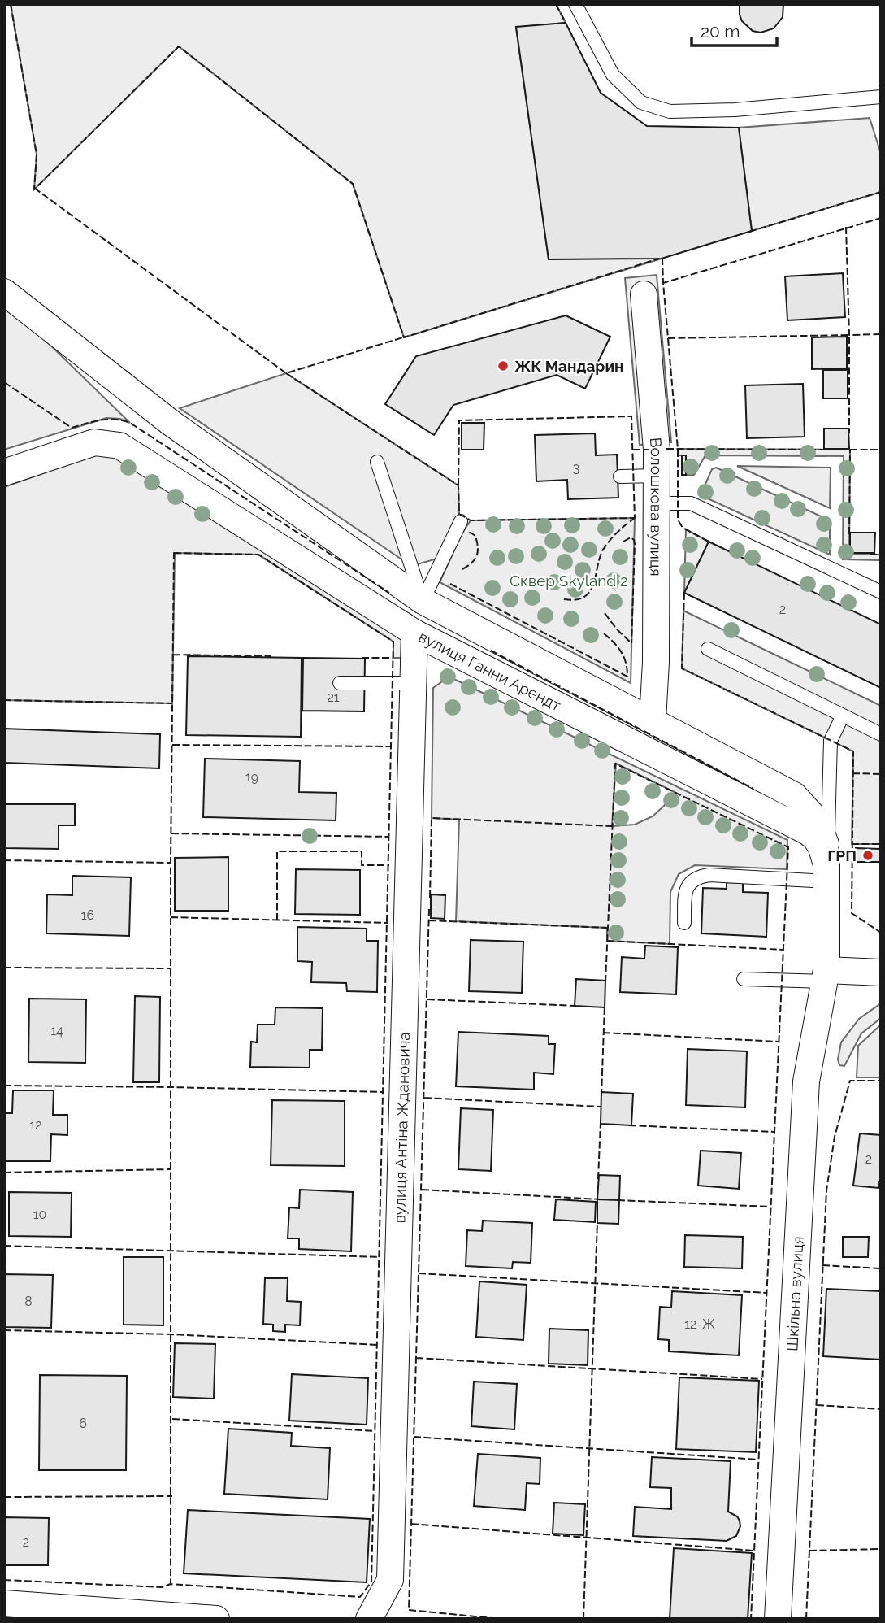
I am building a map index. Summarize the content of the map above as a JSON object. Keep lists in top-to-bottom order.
{
  "streets": {
    "street": [
      "Волошкова вулиця",
      "вулиця Ганни Арендт",
      "вулиця Антіна Ждановича",
      "Шкільна вулиця"
    ]
  },
  "crossings": [
    ["вулиця Ганни Арендт", "вулиця Антіна Ждановича"],
    ["вулиця Ганни Арендт", "Шкільна вулиця"]
  ],
  "parks": ["Сквер Skyland 2"],
  "places": ["ЖК Мандарин", "ГРП"],
  "house_numbers": [
    "3",
    "2",
    "21",
    "19",
    "16",
    "14",
    "12",
    "2",
    "10",
    "8",
    "12-Ж",
    "6",
    "2"
  ],
  "scale_bar": "20 m"
}
